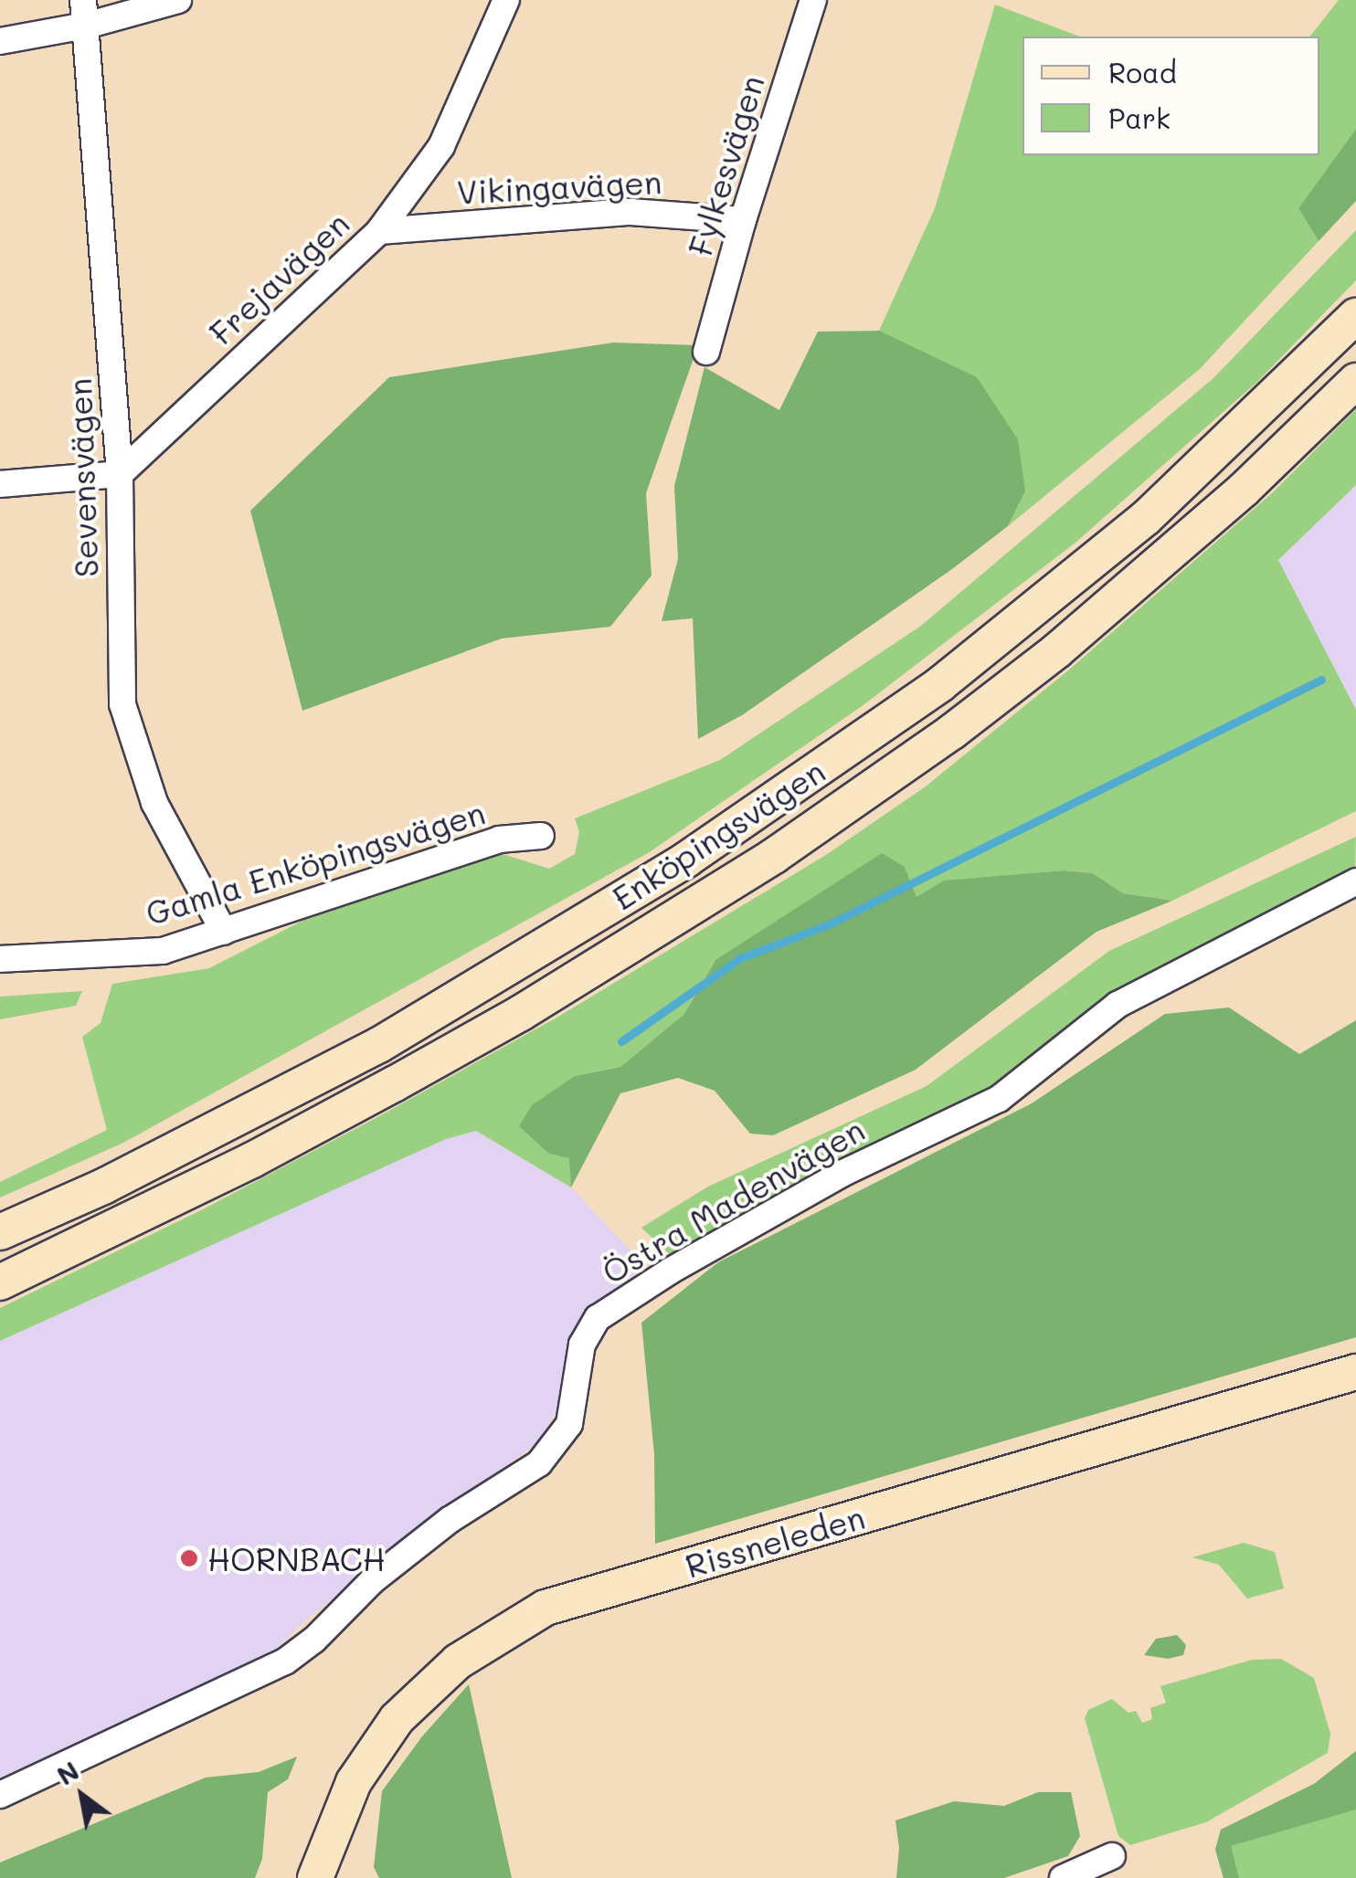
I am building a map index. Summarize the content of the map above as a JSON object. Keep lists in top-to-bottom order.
{
  "streets": {
    "main road": ["Enköpingsvägen", "Rissneleden"],
    "street": [
      "Fylkesvägen",
      "Vikingavägen",
      "Frejavägen",
      "Sevensvägen",
      "Gamla Enköpingsvägen",
      "Östra Madenvägen"
    ]
  },
  "crossings": [
    ["Fylkesvägen", "Vikingavägen"],
    ["Vikingavägen", "Frejavägen"],
    ["Frejavägen", "Sevensvägen"],
    ["Sevensvägen", "Gamla Enköpingsvägen"]
  ],
  "places": ["HORNBACH"],
  "legend": ["Road", "Park"],
  "north": "top left"
}
